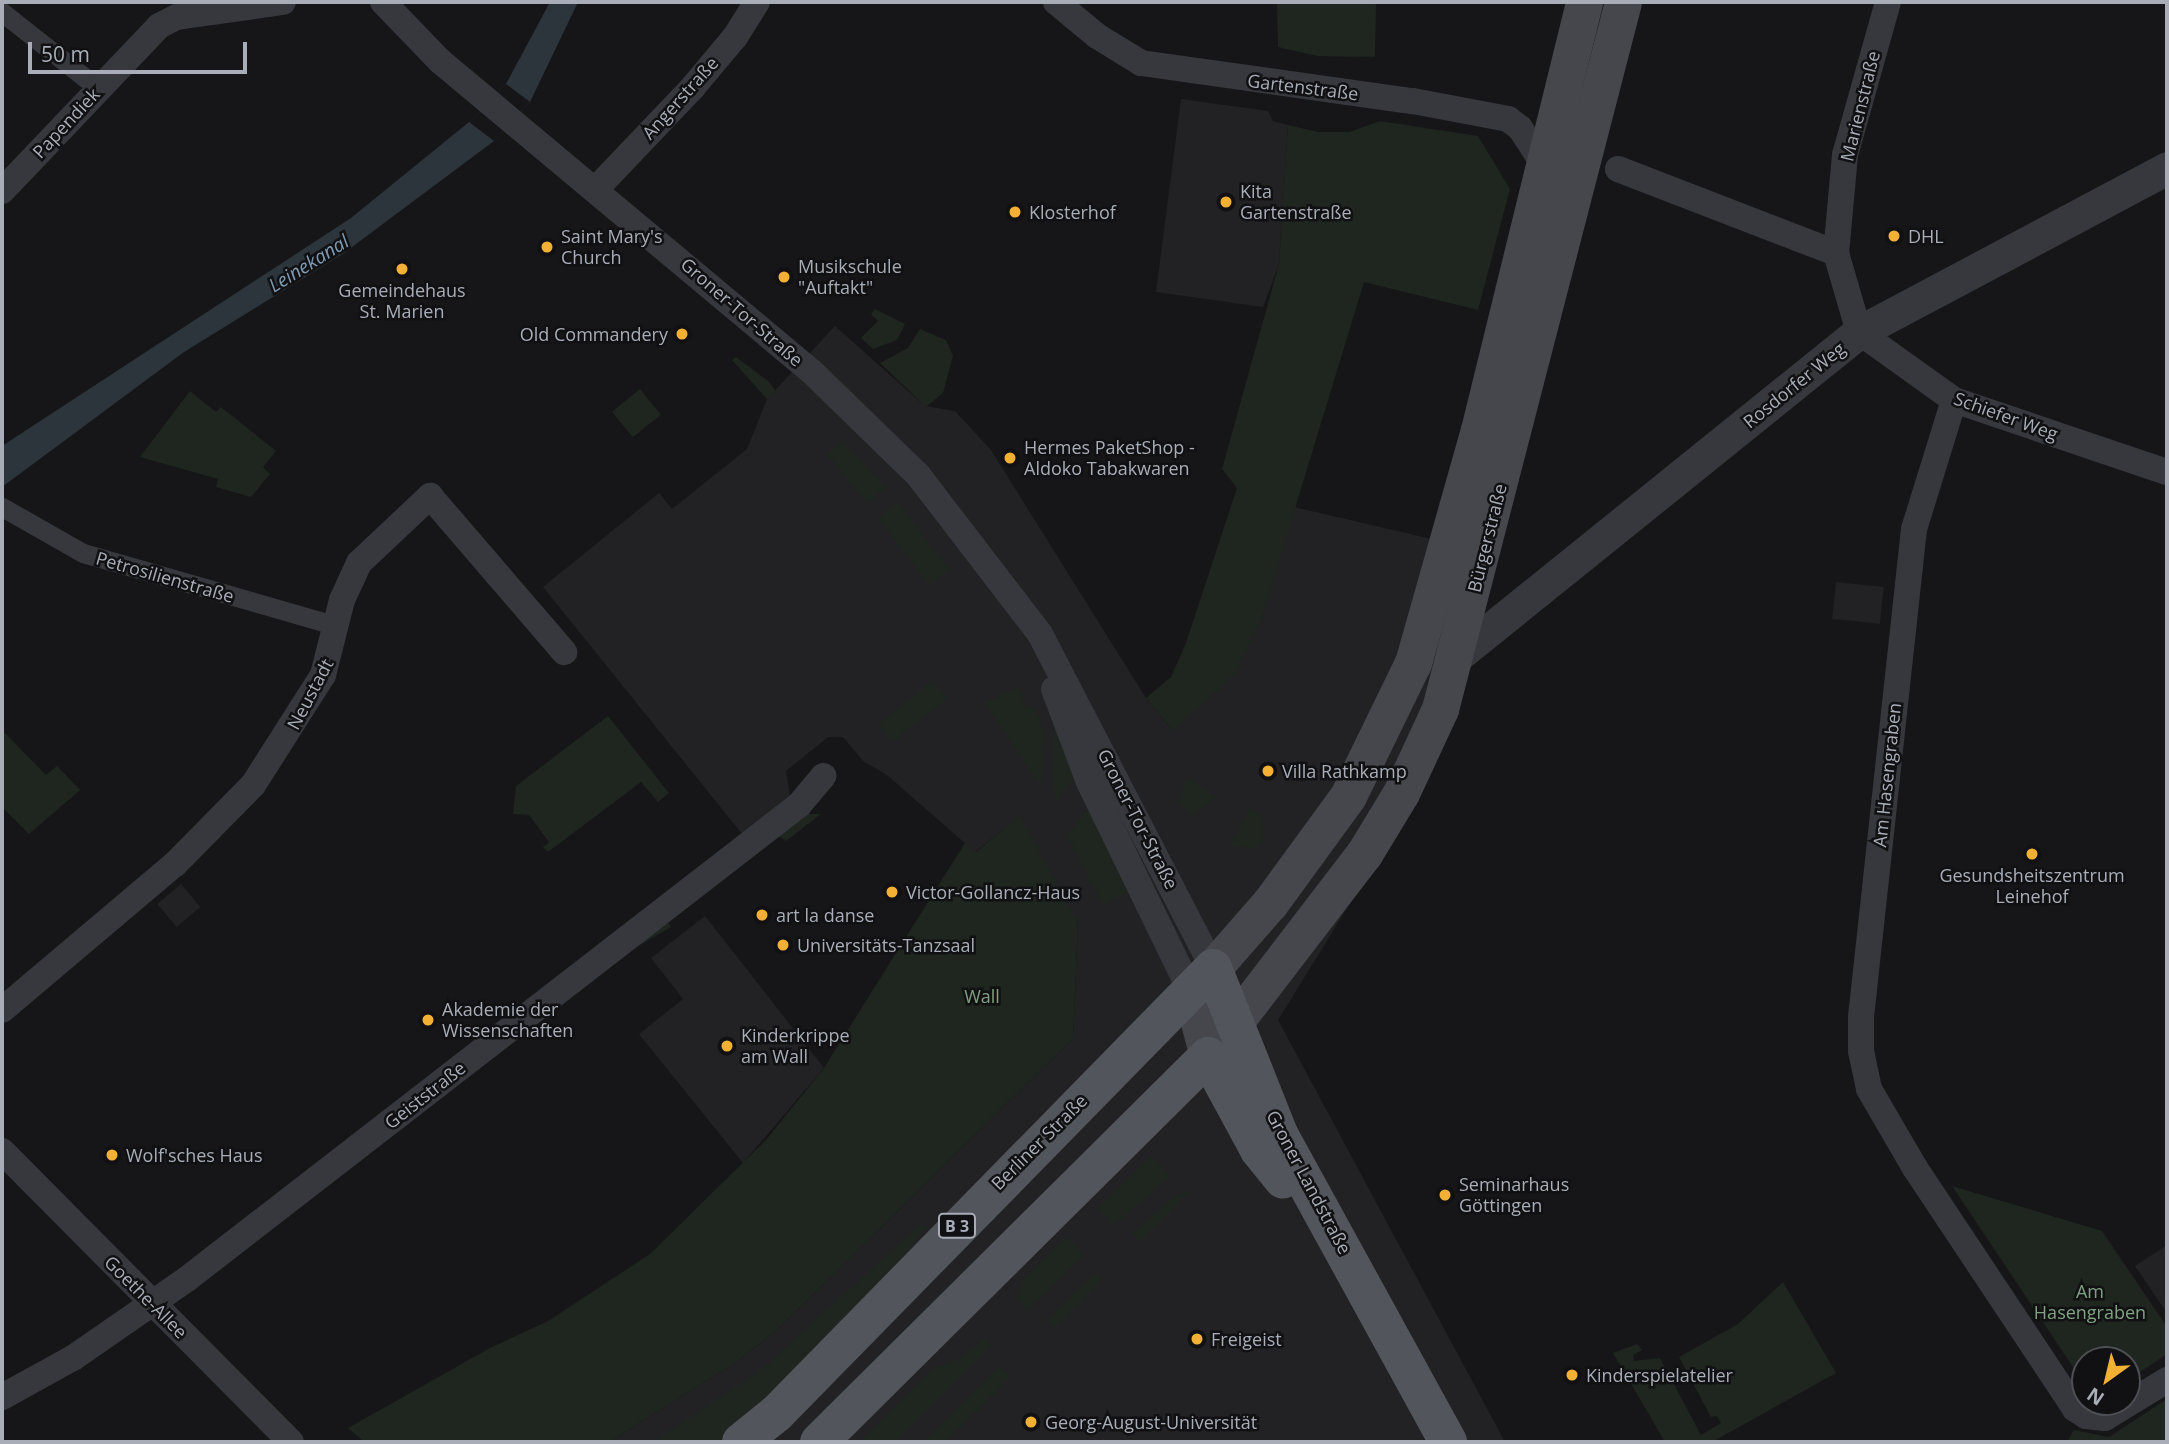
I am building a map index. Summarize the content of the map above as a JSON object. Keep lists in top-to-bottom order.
{
  "streets": {
    "main road": [
      "Groner-Tor-Straße",
      "Bürgerstraße",
      "Berliner Straße",
      "Groner Landstraße",
      "B 3"
    ],
    "street": [
      "Gartenstraße",
      "Angerstraße",
      "Marienstraße",
      "Papendiek",
      "Rosdorfer Weg",
      "Schiefer Weg",
      "Petrosilienstraße",
      "Neustadt",
      "Am Hasengraben",
      "Geiststraße",
      "Goethe-Allee"
    ]
  },
  "crossings": [
    ["Gartenstraße", "Bürgerstraße"],
    ["Angerstraße", "Groner-Tor-Straße"],
    ["Marienstraße", "Rosdorfer Weg"],
    ["Marienstraße", "Schiefer Weg"],
    ["Groner-Tor-Straße", "Bürgerstraße"],
    ["Groner-Tor-Straße", "Berliner Straße"],
    ["Groner-Tor-Straße", "Groner Landstraße"],
    ["Rosdorfer Weg", "Schiefer Weg"],
    ["Rosdorfer Weg", "Bürgerstraße"],
    ["Schiefer Weg", "Am Hasengraben"],
    ["Bürgerstraße", "Berliner Straße"],
    ["Bürgerstraße", "Groner Landstraße"],
    ["Petrosilienstraße", "Neustadt"],
    ["Geiststraße", "Goethe-Allee"],
    ["Berliner Straße", "Groner Landstraße"]
  ],
  "water": ["Leinekanal"],
  "parks": ["Wall", "Am Hasengraben"],
  "places": [
    "Kita Gartenstraße",
    "Klosterhof",
    "DHL",
    "Saint Mary's Church",
    "Gemeindehaus St. Marien",
    "Musikschule \"Auftakt\"",
    "Old Commandery",
    "Hermes PaketShop - Aldoko Tabakwaren",
    "Villa Rathkamp",
    "Gesundsheitszentrum Leinehof",
    "Victor-Gollancz-Haus",
    "art la danse",
    "Universitäts-Tanzsaal",
    "Akademie der Wissenschaften",
    "Kinderkrippe am Wall",
    "Wolf'sches Haus",
    "Seminarhaus Göttingen",
    "Freigeist",
    "Kinderspielatelier",
    "Georg-August-Universität"
  ],
  "scale_bar": "50 m",
  "north": "bottom left"
}
